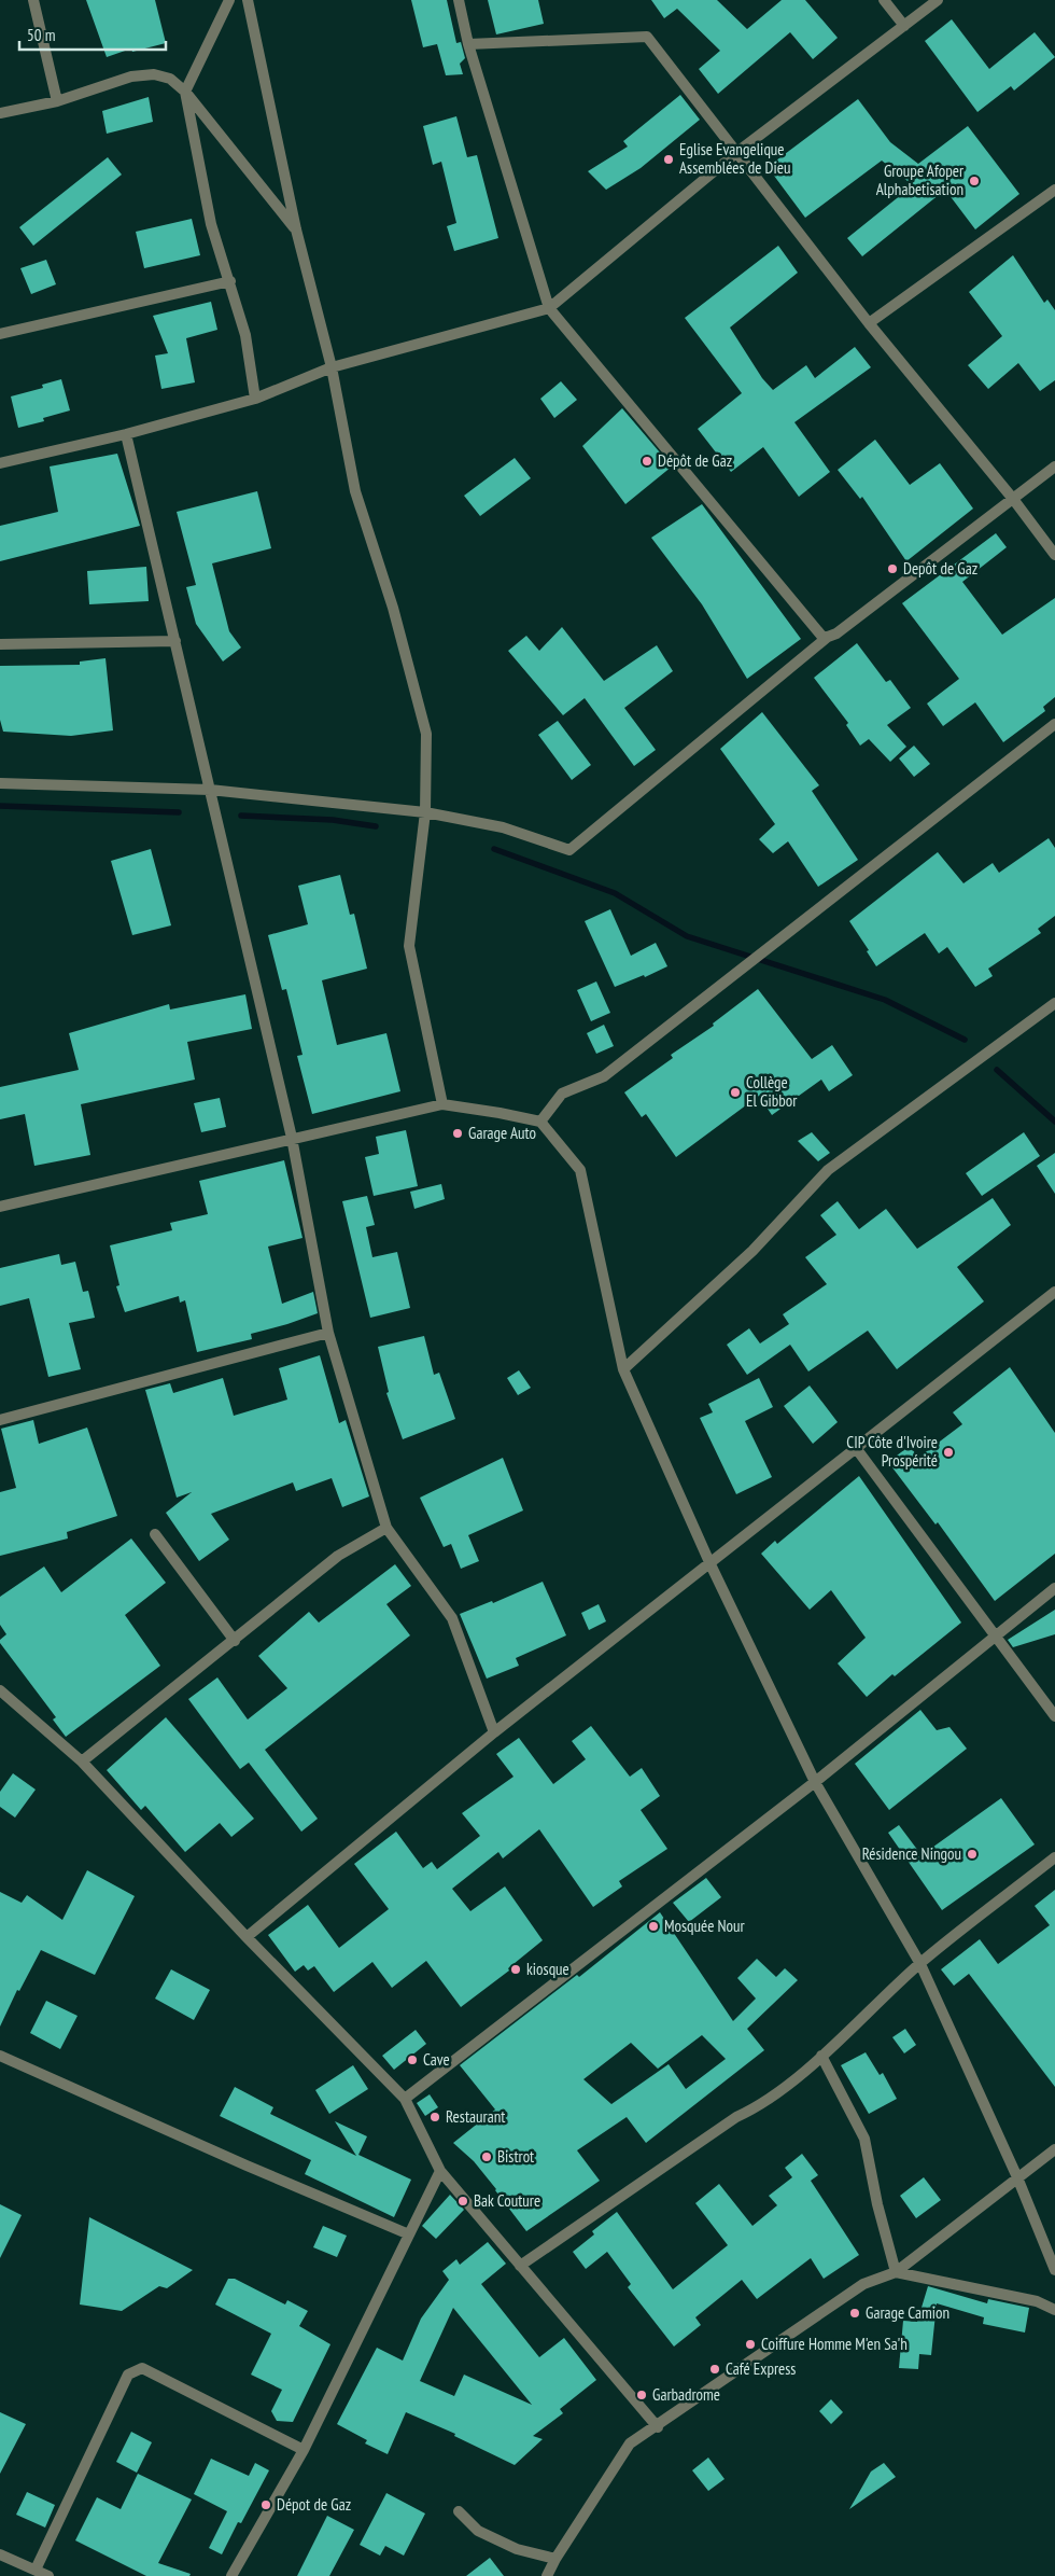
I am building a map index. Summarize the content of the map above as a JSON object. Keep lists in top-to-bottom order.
{
  "places": [
    "Eglise Evangelique Assemblées de Dieu",
    "Groupe Afoper Alphabetisation",
    "Dépôt de Gaz",
    "Depôt de Gaz",
    "Collège El Gibbor",
    "Garage Auto",
    "CIP Côte d'Ivoire Prospérité",
    "Résidence Ningou",
    "Mosquée Nour",
    "kiosque",
    "Cave",
    "Restaurant",
    "Bistrot",
    "Bak Couture",
    "Garage Camion",
    "Coiffure Homme M'en Sa'h",
    "Café Express",
    "Garbadrome",
    "Dépot de Gaz"
  ],
  "scale_bar": "50 m"
}
